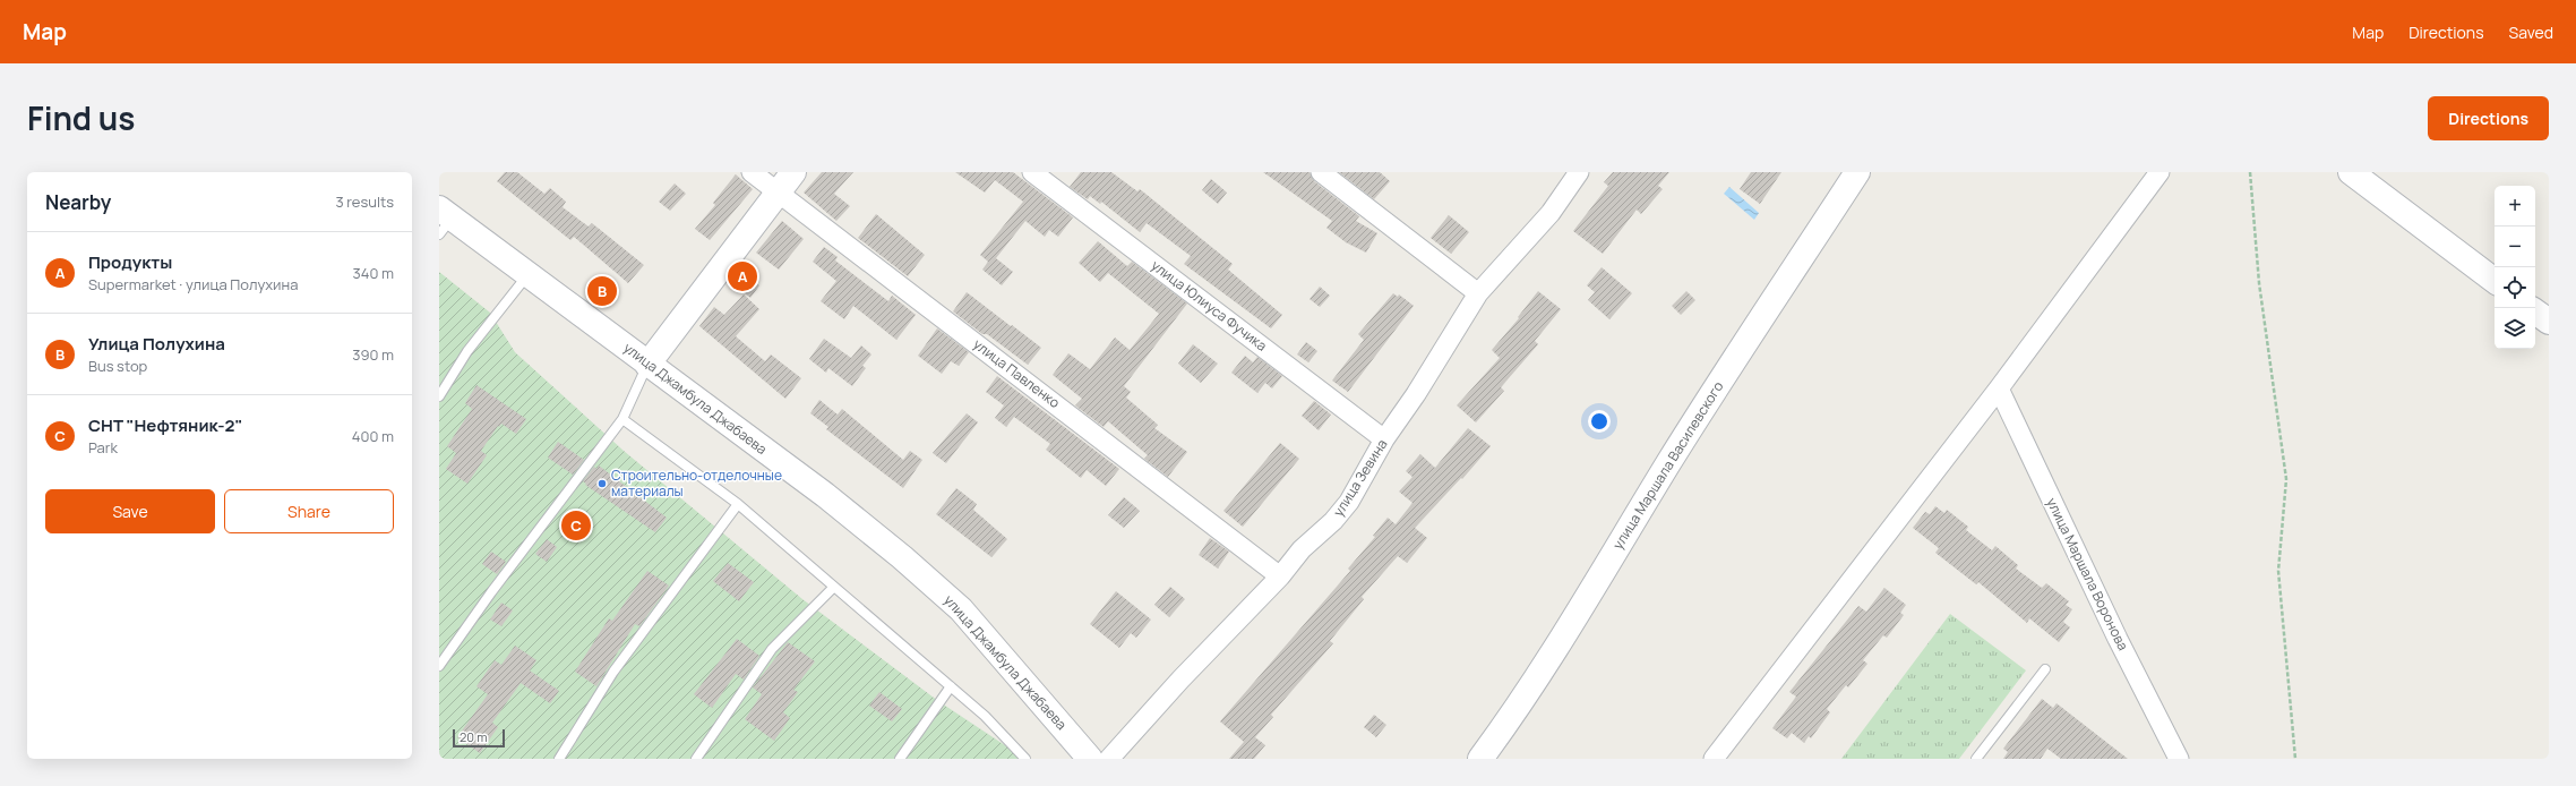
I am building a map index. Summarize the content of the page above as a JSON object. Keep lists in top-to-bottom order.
{
  "streets": {
    "main road": ["улица Джамбула Джабаева", "улица Маршала Василевского"],
    "street": [
      "улица Юлиуса Фучика",
      "улица Павленко",
      "улица Зевина",
      "улица Маршала Воронова"
    ]
  },
  "crossings": [
    ["улица Юлиуса Фучика", "улица Зевина"],
    ["улица Павленко", "улица Зевина"]
  ],
  "places": ["Строительно-отделочные материалы"],
  "scale_bar": "20 m",
  "page": {
    "header": "Map",
    "nav": ["Map", "Directions", "Saved"],
    "title": "Find us",
    "buttons": [
      "Directions",
      ["Save", "Share"]
    ],
    "heading": ["Nearby", "3 results"],
    "map_buttons": ["+", "−"],
    "list": [
      {
        "mark": "A",
        "name": "Продукты",
        "note": "Supermarket · улица Полухина",
        "value": "340 m"
      },
      {
        "mark": "B",
        "name": "Улица Полухина",
        "note": "Bus stop",
        "value": "390 m"
      },
      {
        "mark": "C",
        "name": "СНТ \"Нефтяник-2\"",
        "note": "Park",
        "value": "400 m"
      }
    ],
    "pins": ["A", "B", "C"],
    "scale": "20 m"
  }
}
